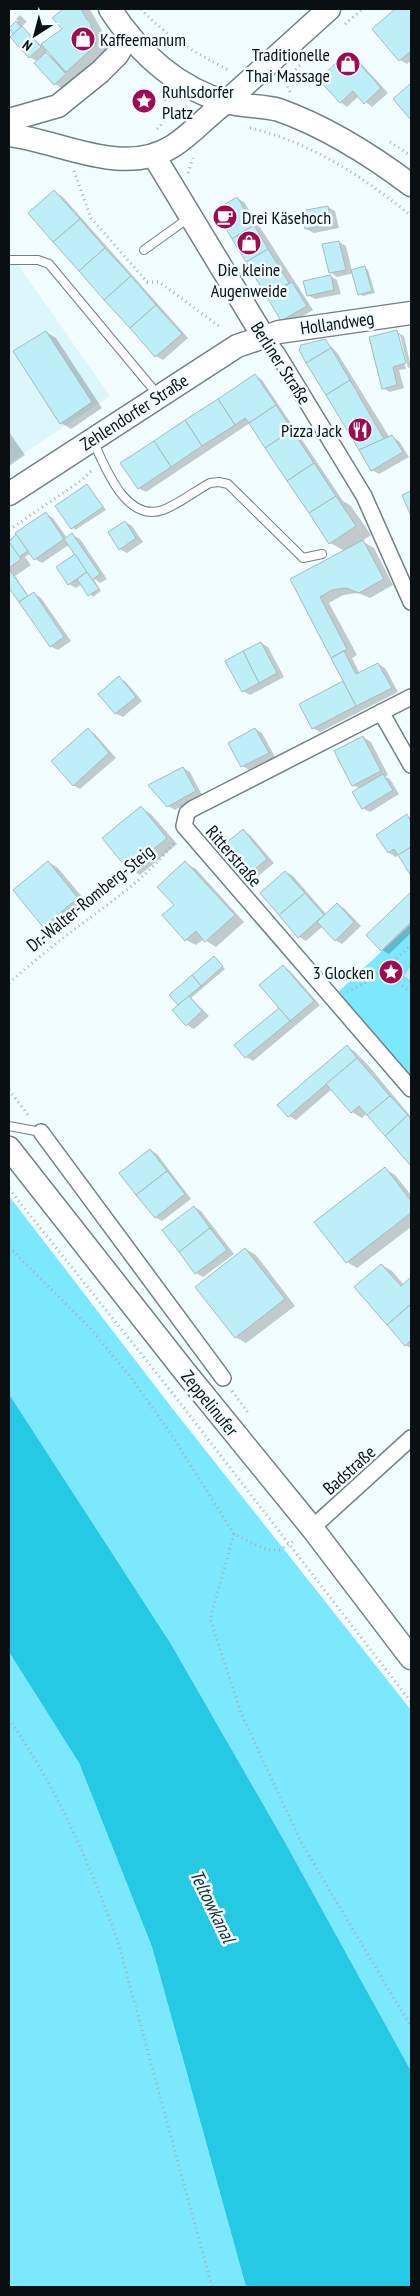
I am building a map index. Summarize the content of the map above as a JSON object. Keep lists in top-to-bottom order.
{
  "streets": {
    "street": [
      "Hollandweg",
      "Berliner Straße",
      "Zehlendorfer Straße",
      "Ritterstraße",
      "Zeppelinufer",
      "Badstraße"
    ],
    "path": ["Dr.-Walter-Romberg-Steig"]
  },
  "crossings": [
    ["Hollandweg", "Berliner Straße"],
    ["Hollandweg", "Zehlendorfer Straße"],
    ["Berliner Straße", "Zehlendorfer Straße"],
    ["Ritterstraße", "Dr.-Walter-Romberg-Steig"],
    ["Zeppelinufer", "Badstraße"]
  ],
  "water": ["Teltowkanal"],
  "places": {
    "shop": ["Kaffeemanum", "Traditionelle Thai Massage", "Die kleine Augenweide"],
    "place": ["Ruhlsdorfer Platz", "3 Glocken"],
    "cafe": ["Drei Käsehoch"],
    "restaurant": ["Pizza Jack"]
  },
  "north": "bottom left"
}
